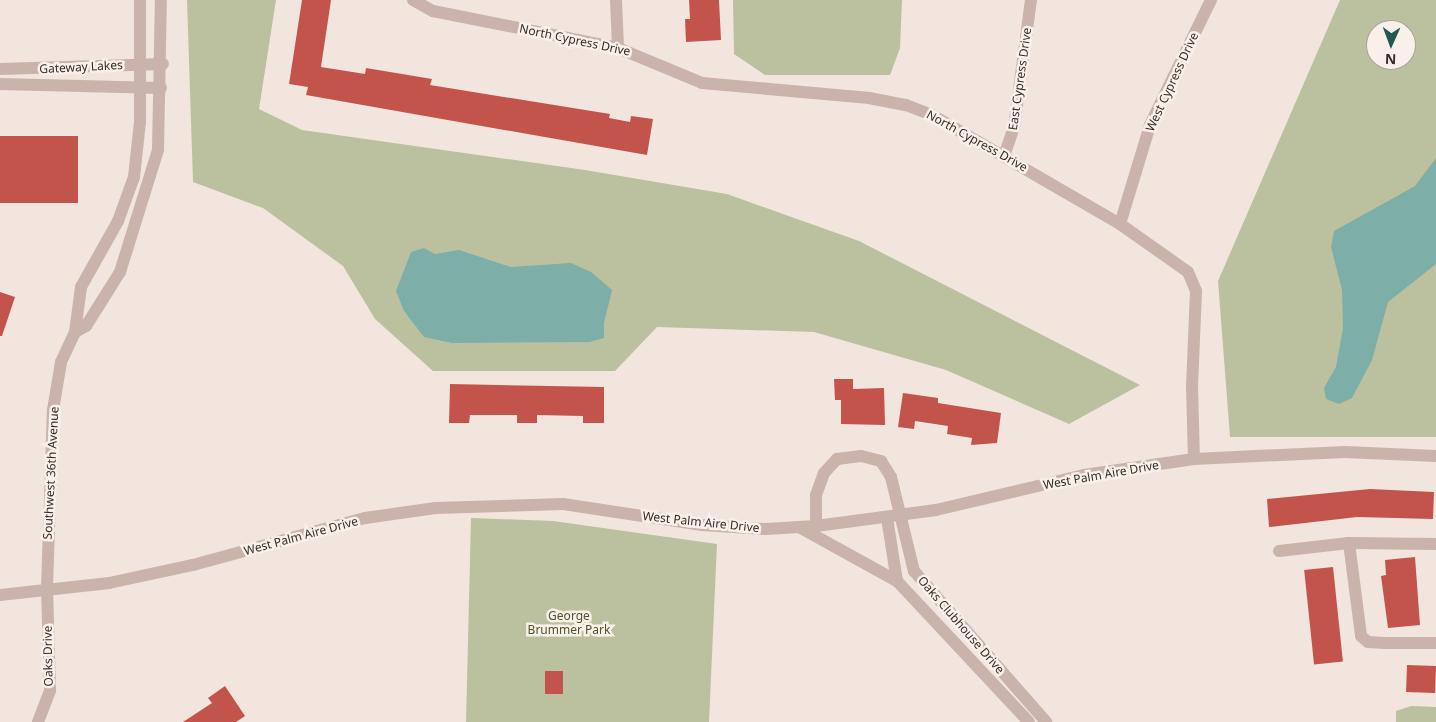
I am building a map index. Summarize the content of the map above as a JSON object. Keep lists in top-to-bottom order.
{
  "streets": {
    "street": [
      "North Cypress Drive",
      "Gateway Lakes",
      "East Cypress Drive",
      "West Cypress Drive",
      "Southwest 36th Avenue",
      "West Palm Aire Drive",
      "Oaks Clubhouse Drive",
      "Oaks Drive"
    ]
  },
  "crossings": [
    ["North Cypress Drive", "East Cypress Drive"],
    ["North Cypress Drive", "West Cypress Drive"],
    ["North Cypress Drive", "West Palm Aire Drive"],
    ["Gateway Lakes", "Southwest 36th Avenue"],
    ["Southwest 36th Avenue", "West Palm Aire Drive"],
    ["Southwest 36th Avenue", "Oaks Drive"],
    ["West Palm Aire Drive", "Oaks Clubhouse Drive"],
    ["West Palm Aire Drive", "Oaks Drive"]
  ],
  "parks": ["George Brummer Park"],
  "north": "bottom"
}
